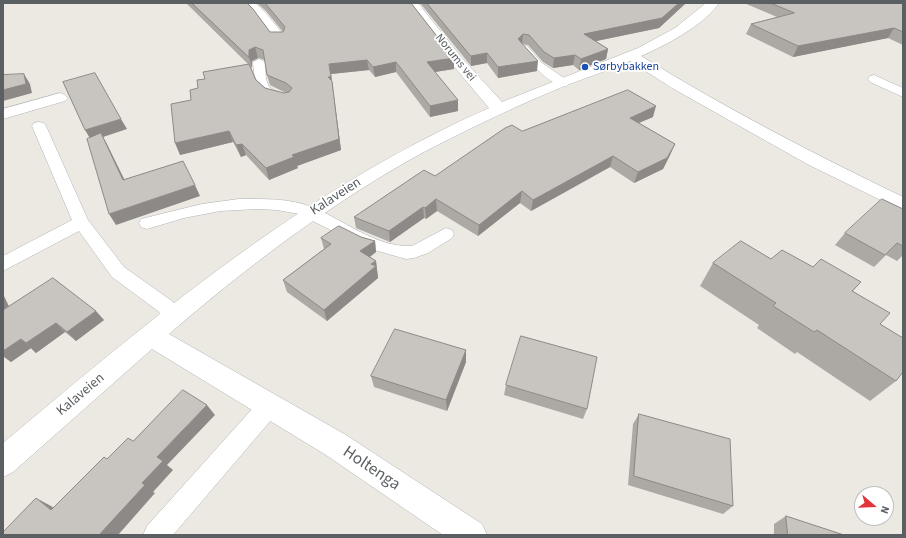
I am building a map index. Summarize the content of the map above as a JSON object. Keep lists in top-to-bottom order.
{
  "streets": {
    "street": ["Norums vei", "Kalaveien", "Holtenga"]
  },
  "crossings": [
    ["Norums vei", "Kalaveien"],
    ["Kalaveien", "Holtenga"]
  ],
  "places": ["Sørbybakken"],
  "north": "right"
}
